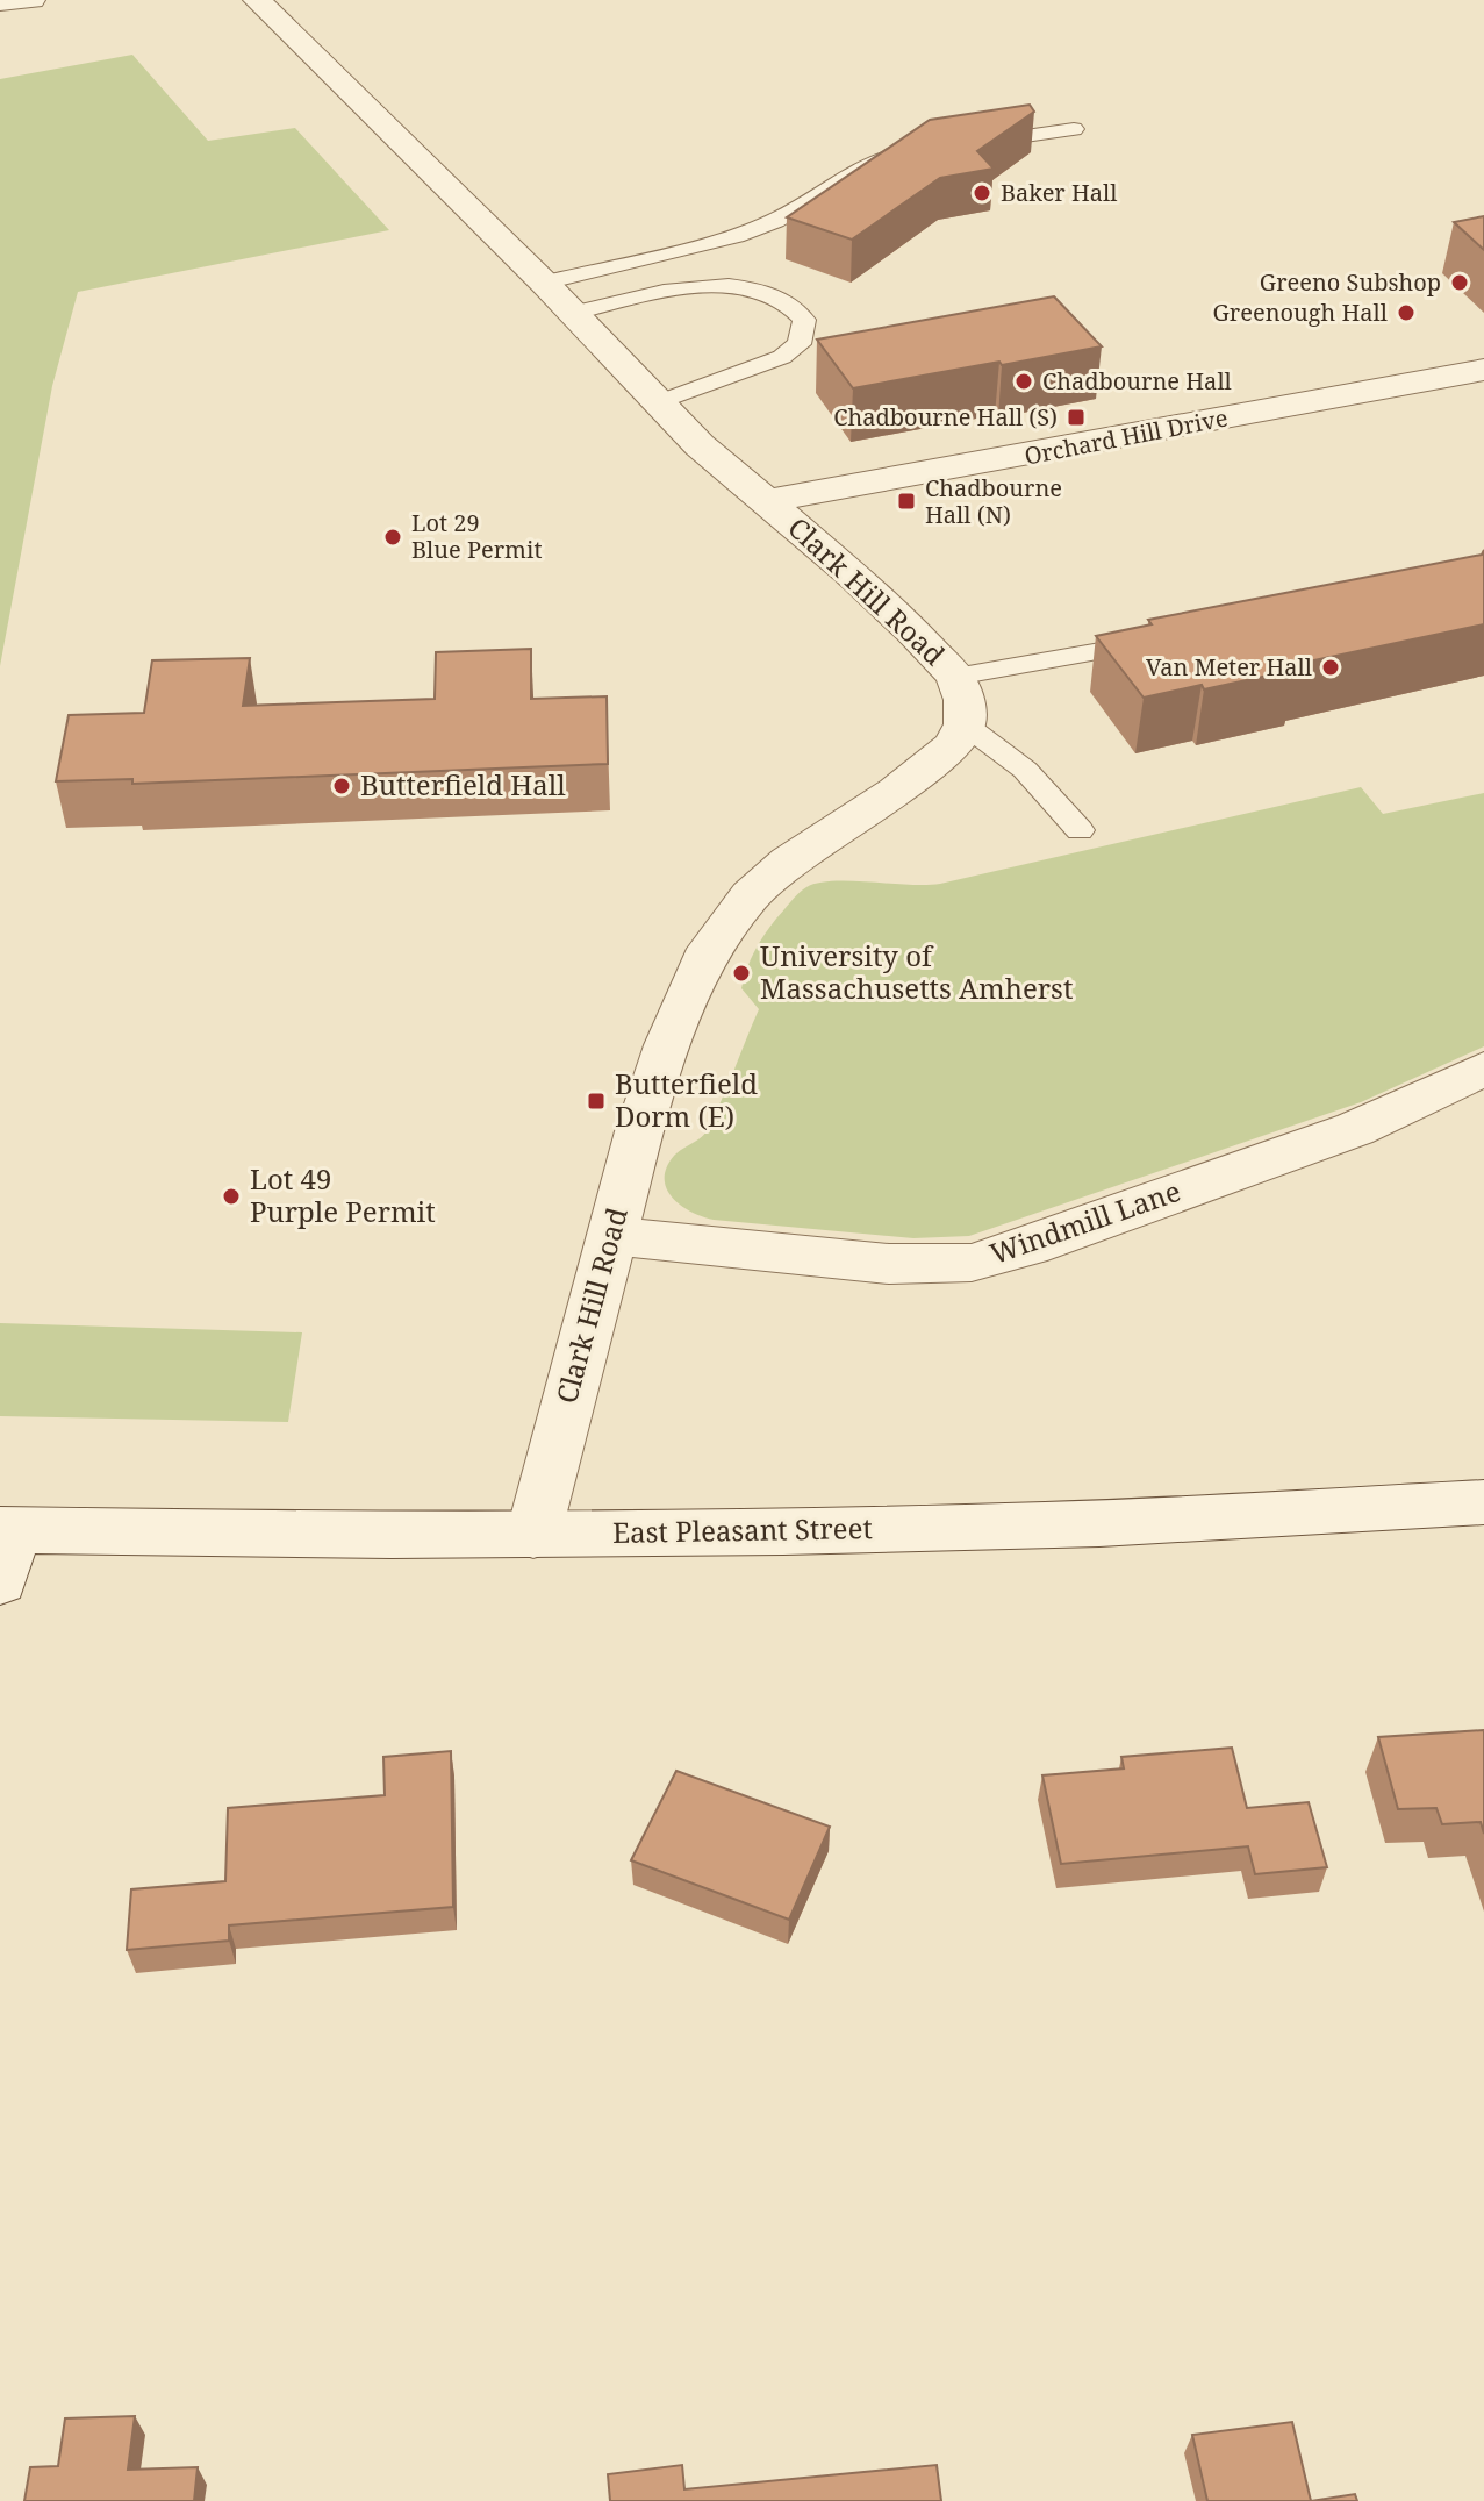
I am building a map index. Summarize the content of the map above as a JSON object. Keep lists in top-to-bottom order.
{
  "streets": {
    "street": [
      "Orchard Hill Drive",
      "Clark Hill Road",
      "Windmill Lane",
      "East Pleasant Street"
    ]
  },
  "crossings": [
    ["Orchard Hill Drive", "Clark Hill Road"],
    ["Clark Hill Road", "Windmill Lane"],
    ["Clark Hill Road", "East Pleasant Street"]
  ],
  "places": {
    "other": [
      "Baker Hall",
      "Greeno Subshop",
      "Greenough Hall",
      "Chadbourne Hall",
      "Lot 29 Blue Permit",
      "Van Meter Hall",
      "Butterfield Hall",
      "University of Massachusetts Amherst",
      "Lot 49 Purple Permit"
    ],
    "transit": ["Chadbourne Hall (S)", "Chadbourne Hall (N)", "Butterfield Dorm (E)"]
  }
}
